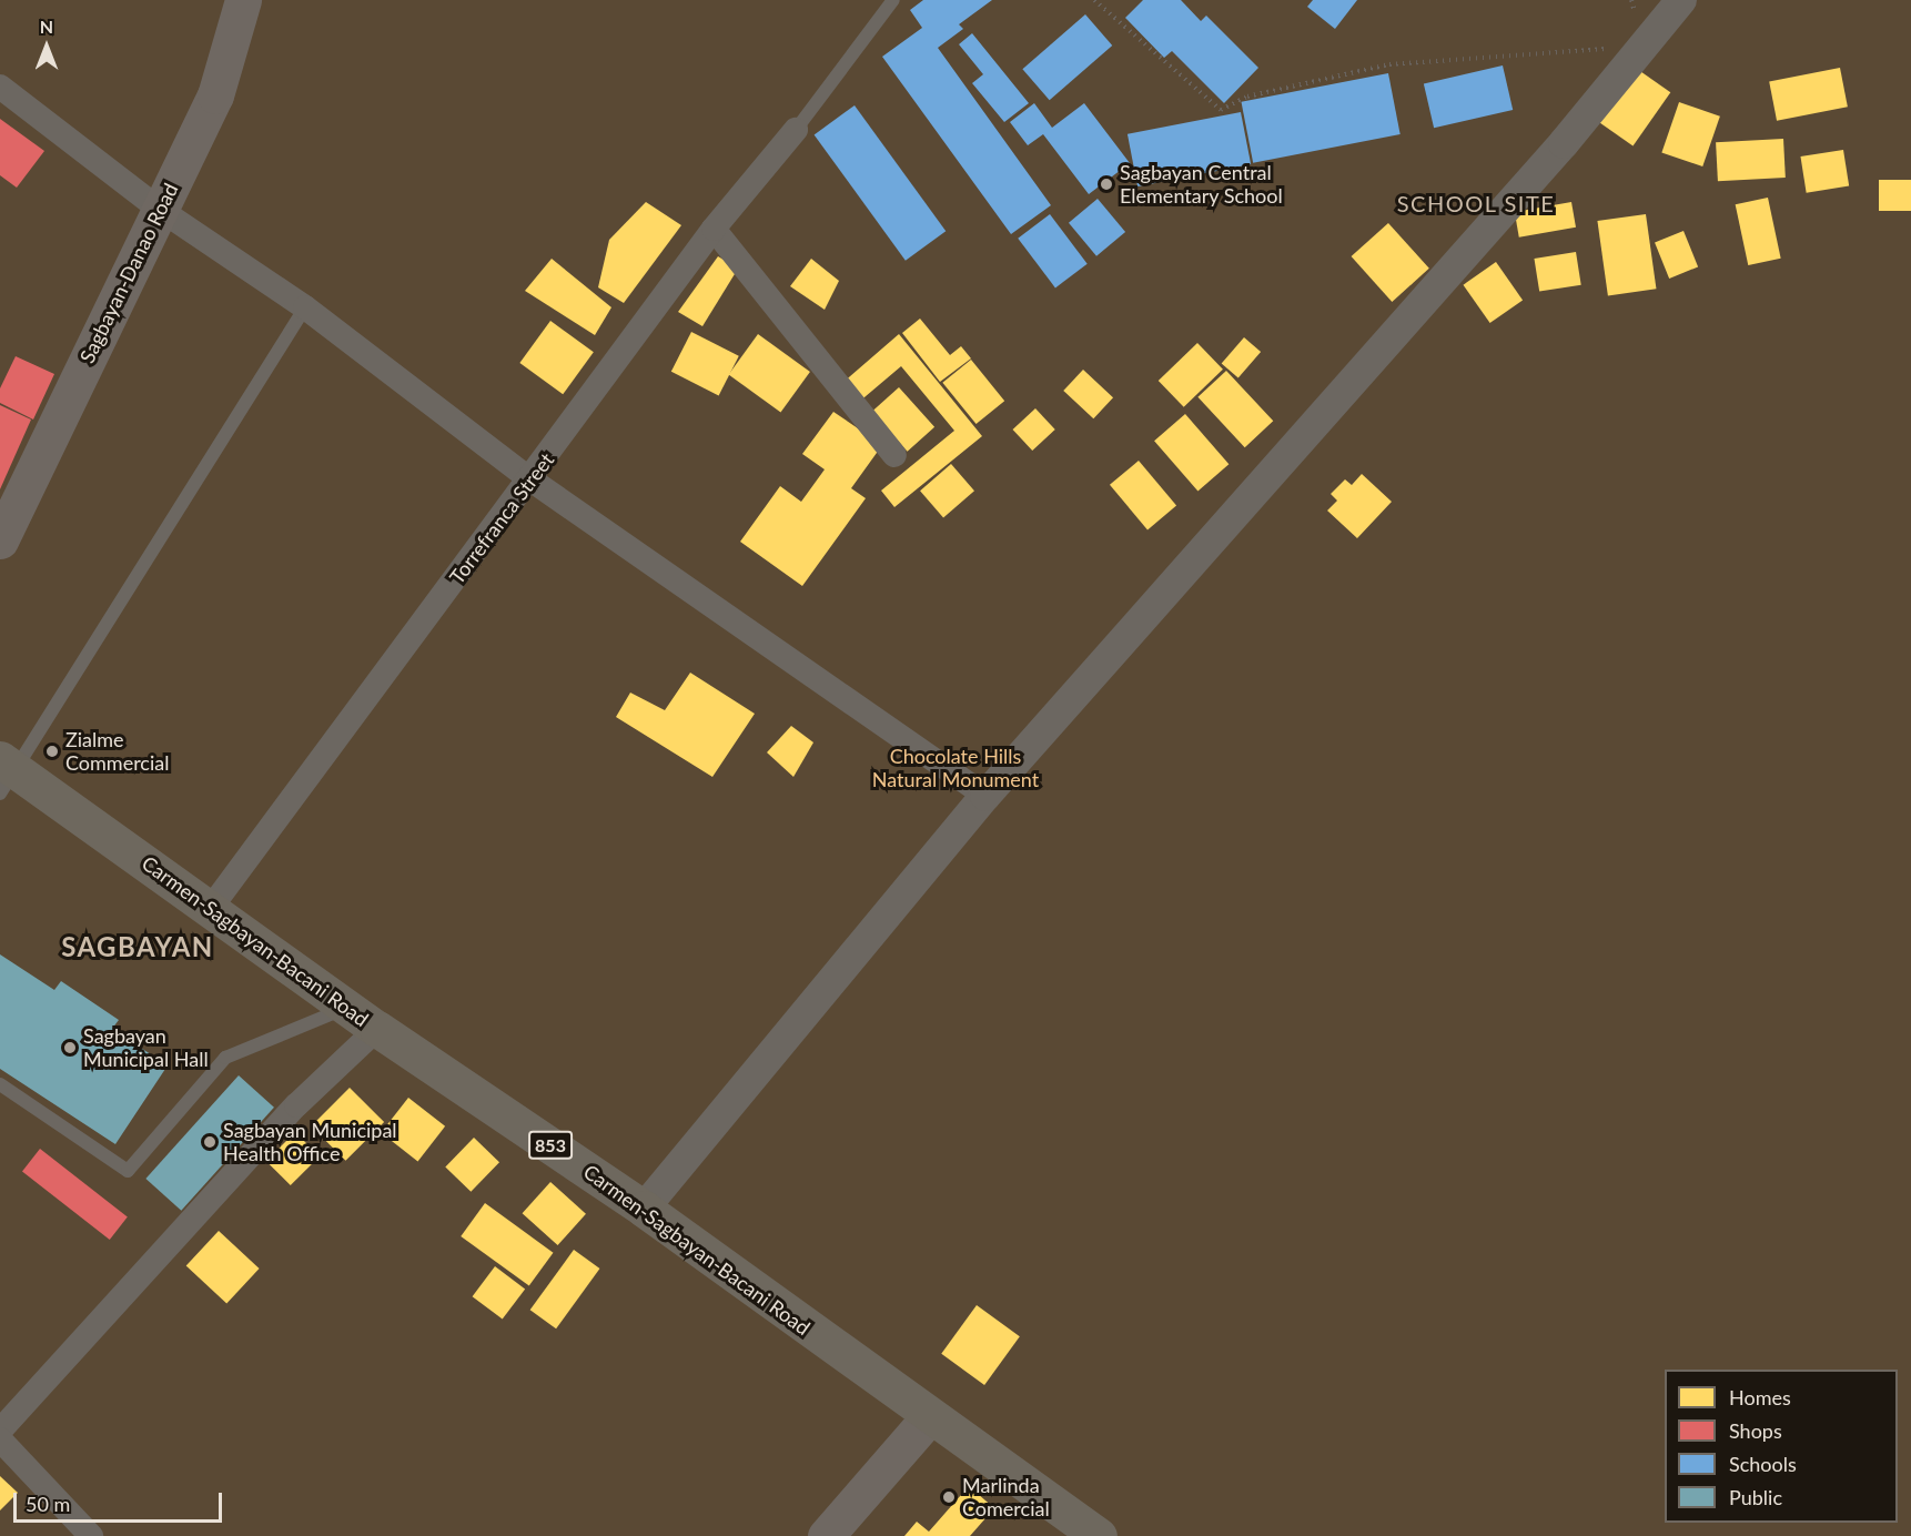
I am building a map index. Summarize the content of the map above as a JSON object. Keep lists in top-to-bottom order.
{
  "streets": {
    "main road": ["Sagbayan-Danao Road", "Carmen-Sagbayan-Bacani Road", "853"],
    "street": ["Torrefranca Street"]
  },
  "crossings": [
    ["Torrefranca Street", "Carmen-Sagbayan-Bacani Road"]
  ],
  "districts": ["SCHOOL SITE", "SAGBAYAN"],
  "parks": ["Chocolate Hills Natural Monument"],
  "places": [
    "Sagbayan Central Elementary School",
    "Zialme Commercial",
    "Sagbayan Municipal Hall",
    "Sagbayan Municipal Health Office",
    "Marlinda Comercial"
  ],
  "legend": [
    "Homes",
    "Shops",
    "Schools",
    "Public"
  ],
  "scale_bar": "50 m",
  "north": "top"
}
